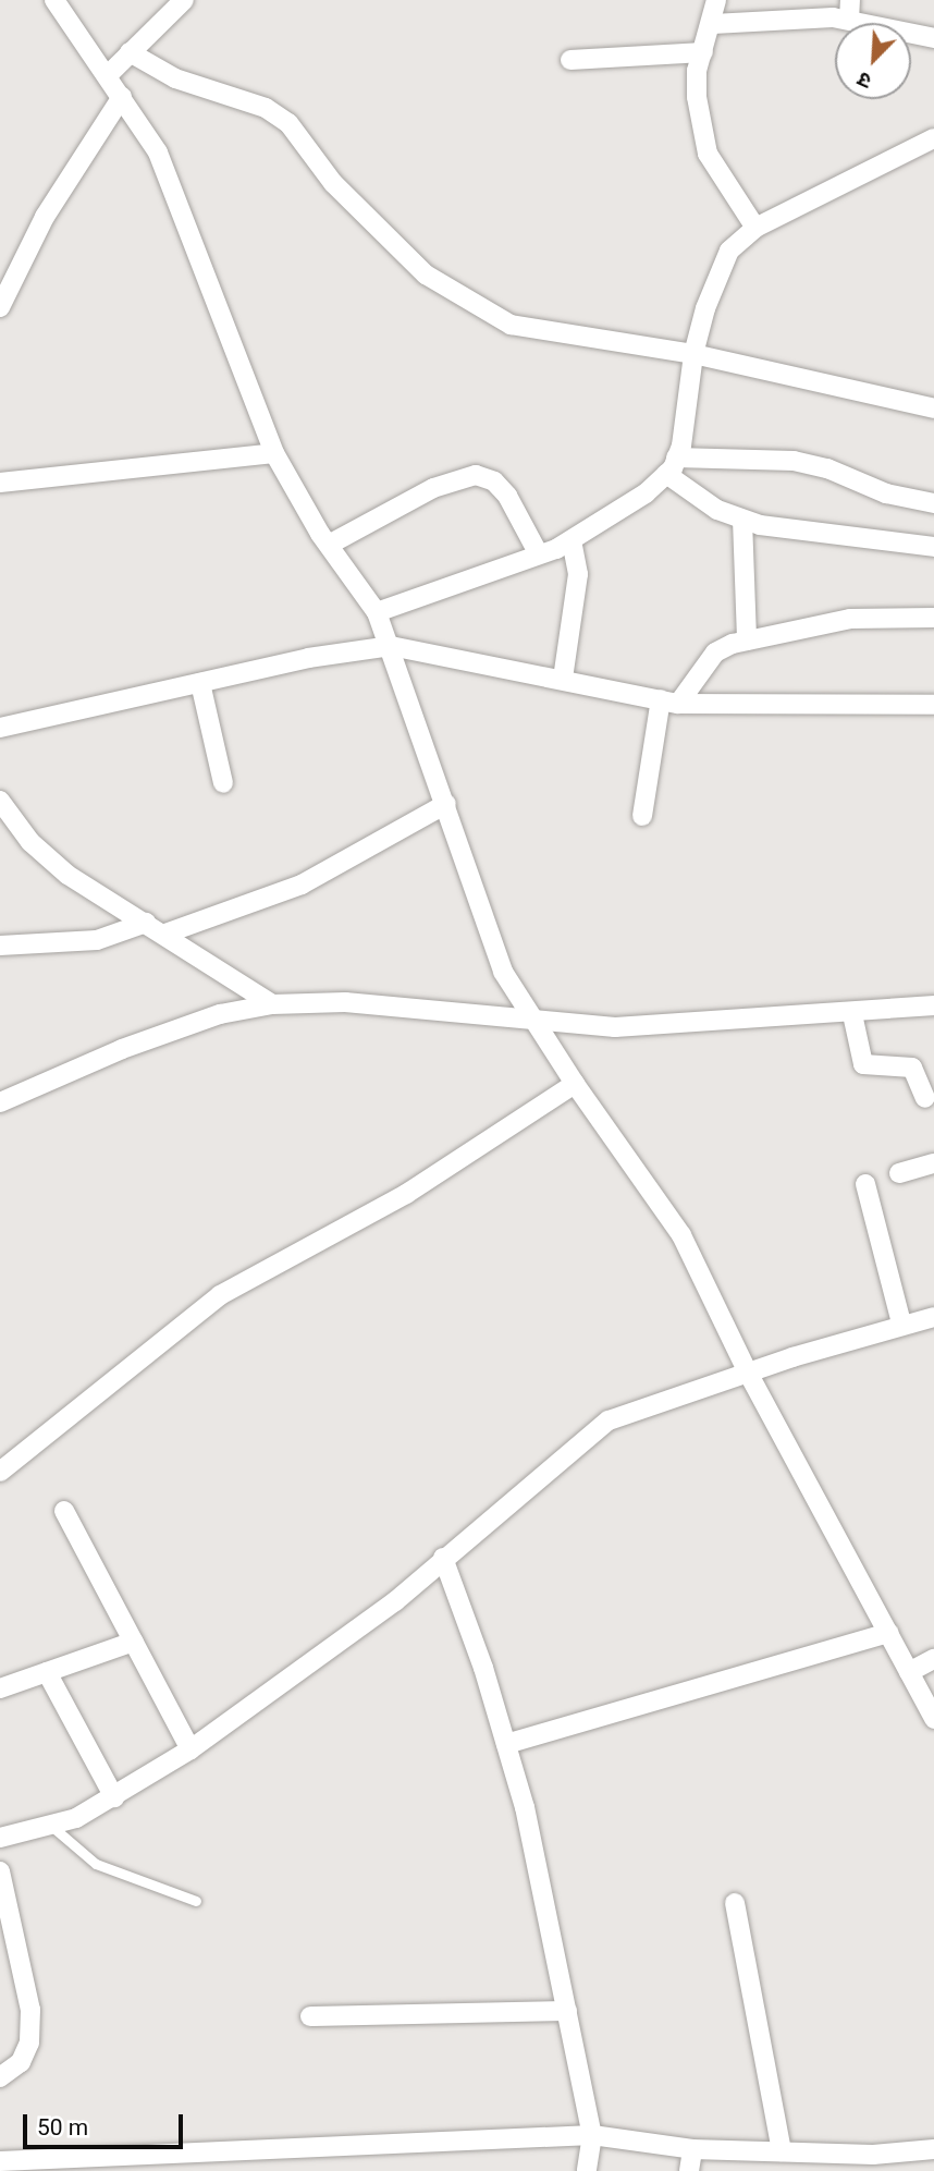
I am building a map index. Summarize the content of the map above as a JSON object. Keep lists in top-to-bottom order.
{
  "scale_bar": "50 m",
  "north": "bottom left"
}
